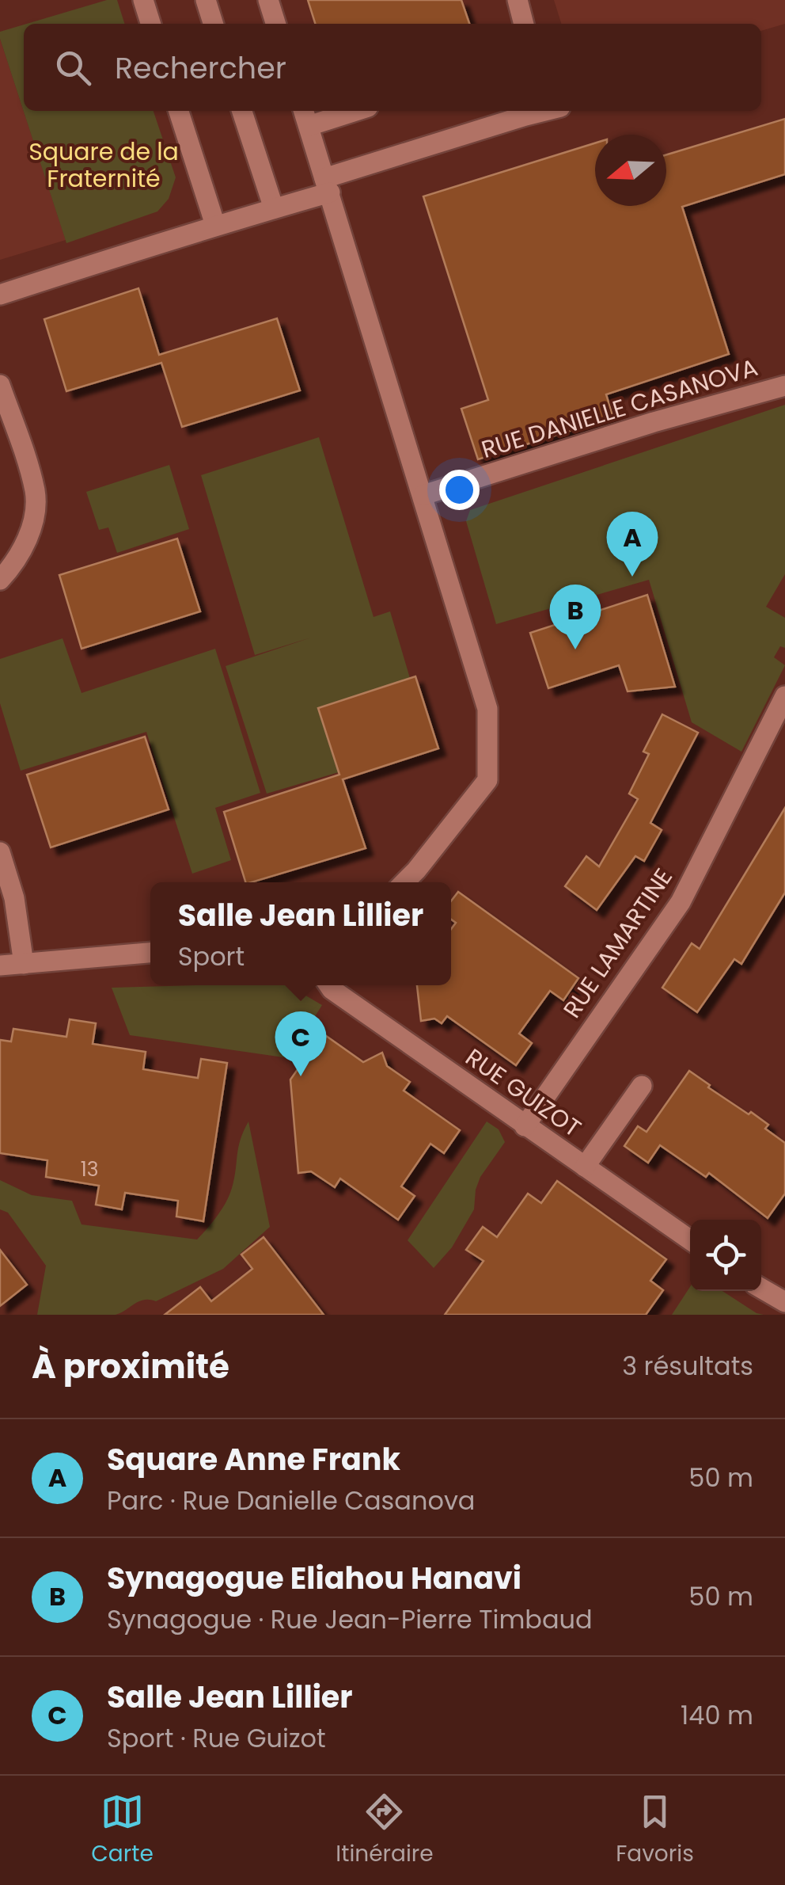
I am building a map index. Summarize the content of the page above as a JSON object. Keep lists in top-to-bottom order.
{
  "streets": {
    "street": ["RUE DANIELLE CASANOVA", "RUE LAMARTINE", "RUE GUIZOT"]
  },
  "crossings": [
    ["RUE LAMARTINE", "RUE GUIZOT"]
  ],
  "parks": ["Square de la Fraternité"],
  "house_numbers": ["13"],
  "north": "left",
  "page": {
    "search": "Rechercher",
    "pins": ["A", "B", "C"],
    "popup": ["Salle Jean Lillier", "Sport"],
    "heading": ["À proximité", "3 résultats"],
    "list": [
      {
        "mark": "A",
        "name": "Square Anne Frank",
        "note": "Parc · Rue Danielle Casanova",
        "value": "50 m"
      },
      {
        "mark": "B",
        "name": "Synagogue Eliahou Hanavi",
        "note": "Synagogue · Rue Jean-Pierre Timbaud",
        "value": "50 m"
      },
      {
        "mark": "C",
        "name": "Salle Jean Lillier",
        "note": "Sport · Rue Guizot",
        "value": "140 m"
      }
    ],
    "nav": ["Carte", "Itinéraire", "Favoris"]
  }
}
